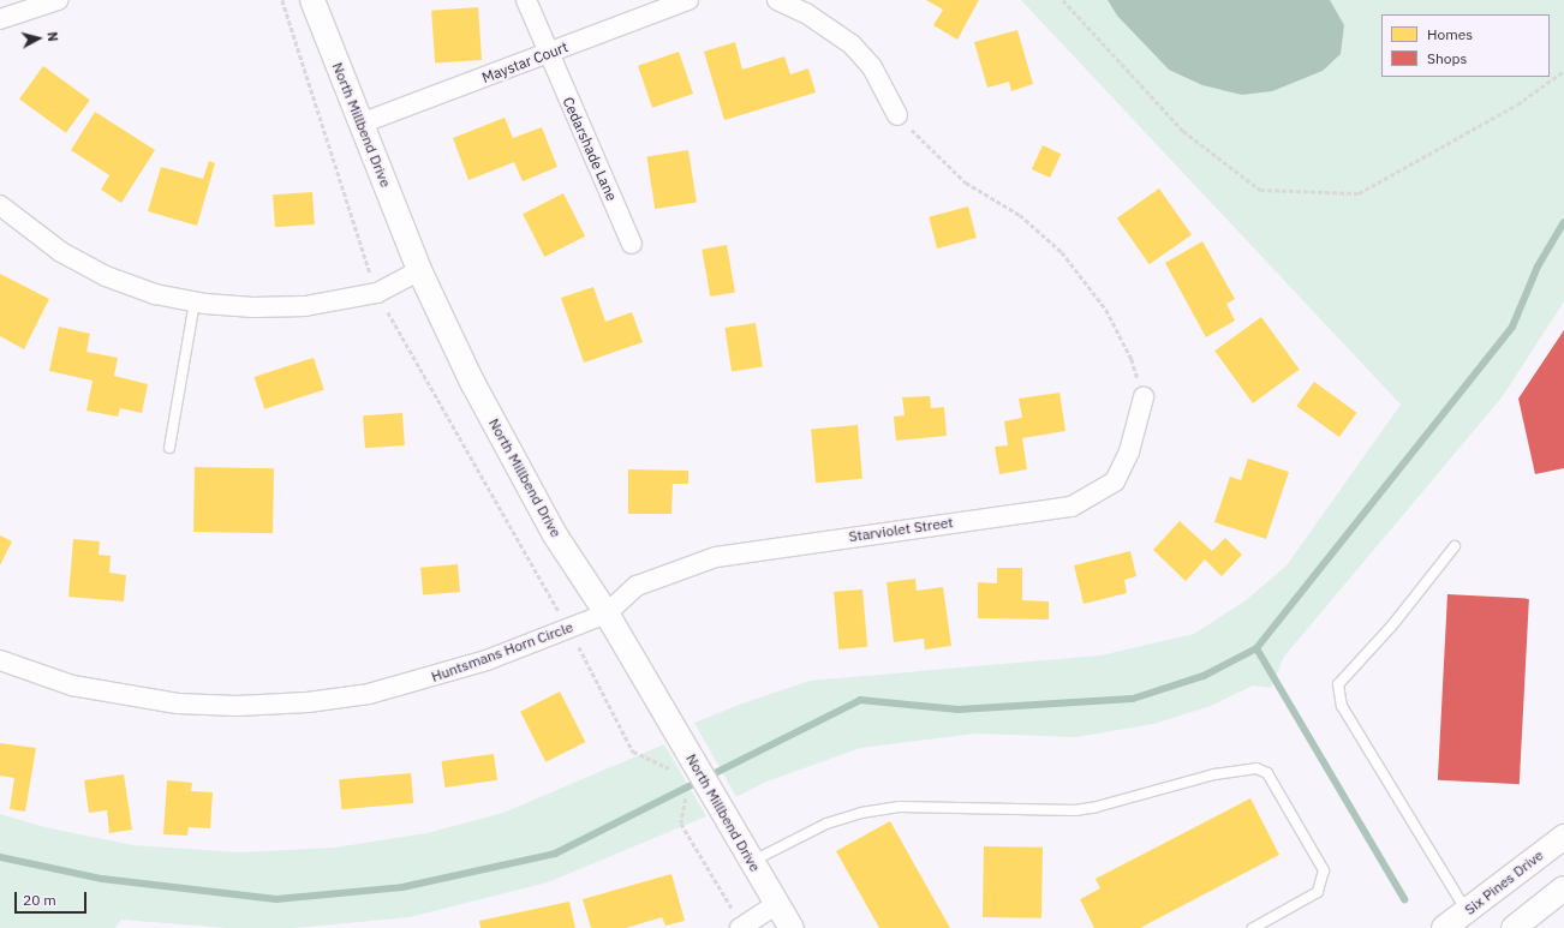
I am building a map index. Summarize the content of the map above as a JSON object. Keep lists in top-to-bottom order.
{
  "streets": {
    "street": [
      "Maystar Court",
      "North Millbend Drive",
      "Cedarshade Lane",
      "Starviolet Street",
      "Huntsmans Horn Circle",
      "Six Pines Drive"
    ]
  },
  "crossings": [
    ["Maystar Court", "North Millbend Drive"],
    ["Maystar Court", "Cedarshade Lane"],
    ["North Millbend Drive", "Starviolet Street"],
    ["North Millbend Drive", "Huntsmans Horn Circle"],
    ["Starviolet Street", "Huntsmans Horn Circle"]
  ],
  "legend": ["Homes", "Shops"],
  "scale_bar": "20 m",
  "north": "right"
}
